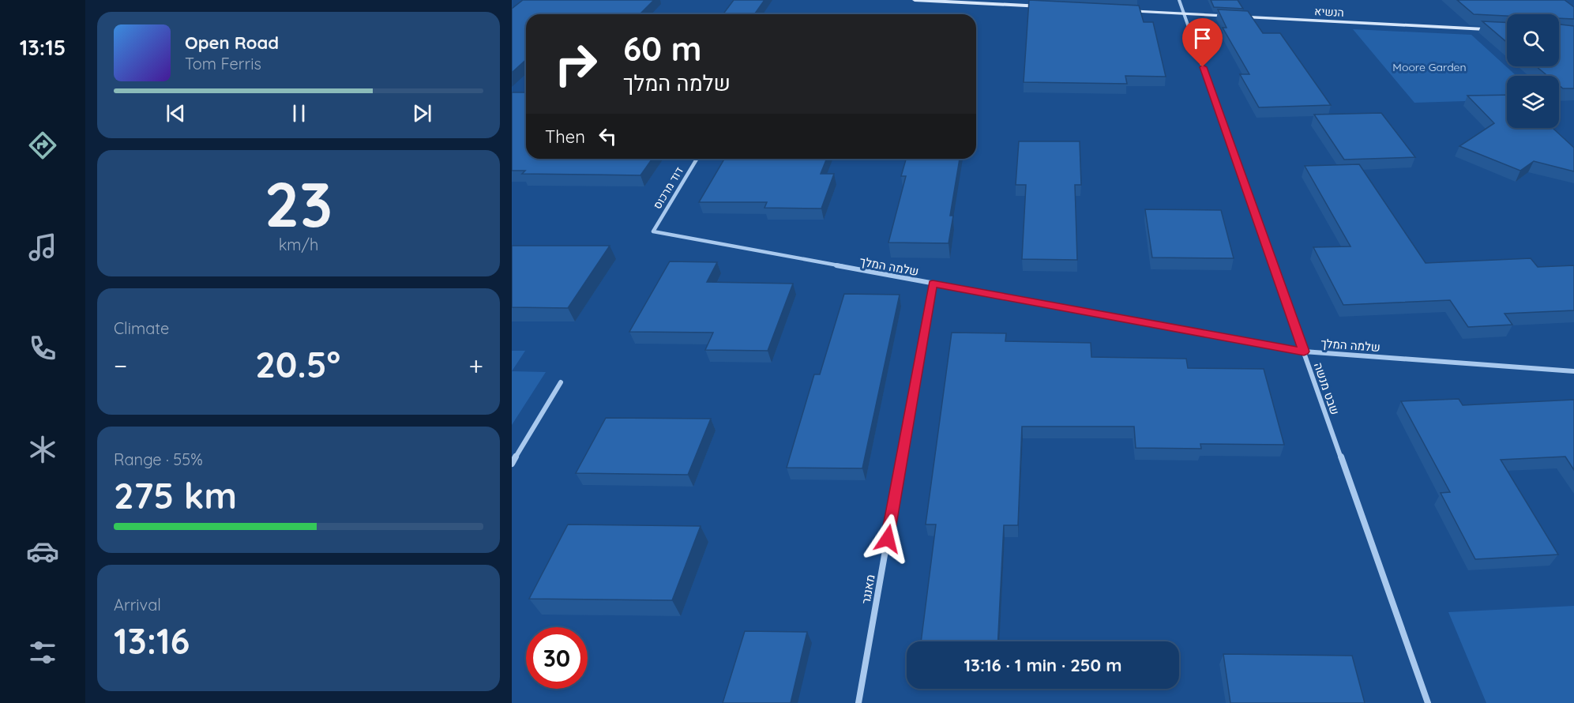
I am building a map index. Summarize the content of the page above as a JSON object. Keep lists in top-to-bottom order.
{
  "streets": {
    "street": [
      "הנשיא",
      "דוד מרכוס",
      "שלמה המלך",
      "שבט מנשה",
      "מאנגר"
    ]
  },
  "crossings": [
    ["הנשיא", "שבט מנשה"],
    ["דוד מרכוס", "שלמה המלך"],
    ["שלמה המלך", "שבט מנשה"],
    ["שלמה המלך", "מאנגר"]
  ],
  "parks": ["Moore Garden"],
  "page": {
    "tabs": "13:15",
    "turn": ["60 m", "שלמה המלך"],
    "song": ["Open Road", "Tom Ferris"],
    "then": "Then",
    "tile": [
      ["23", "km/h"],
      "Climate",
      ["Range · 55%", "275 km"],
      ["Arrival", "13:16"]
    ],
    "heat": ["−", "20.5°", "+"],
    "limit": "30",
    "trip": "13:16 · 1 min · 250 m"
  }
}
